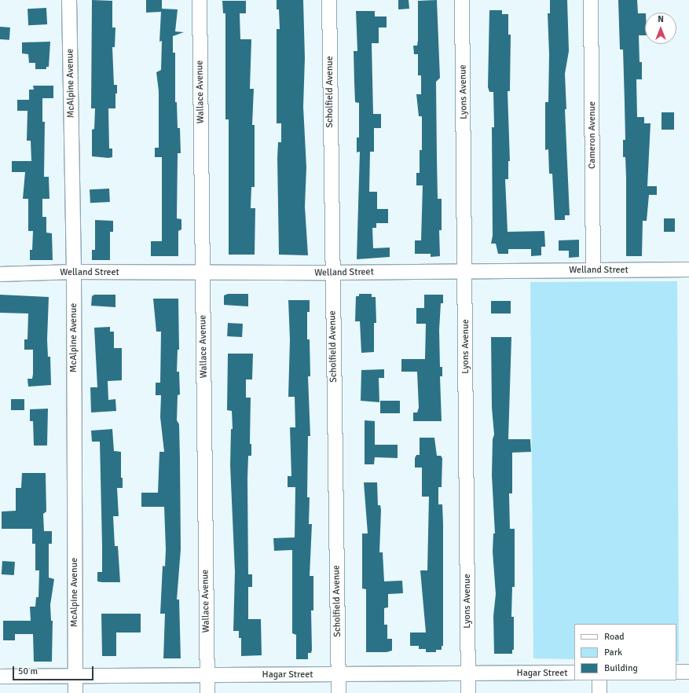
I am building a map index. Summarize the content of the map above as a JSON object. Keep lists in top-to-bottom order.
{
  "streets": {
    "street": [
      "McAlpine Avenue",
      "Wallace Avenue",
      "Scholfield Avenue",
      "Lyons Avenue",
      "Cameron Avenue",
      "Welland Street",
      "Hagar Street"
    ]
  },
  "crossings": [
    ["McAlpine Avenue", "Welland Street"],
    ["McAlpine Avenue", "Hagar Street"],
    ["Wallace Avenue", "Welland Street"],
    ["Wallace Avenue", "Hagar Street"],
    ["Scholfield Avenue", "Welland Street"],
    ["Scholfield Avenue", "Hagar Street"],
    ["Lyons Avenue", "Welland Street"],
    ["Lyons Avenue", "Hagar Street"],
    ["Cameron Avenue", "Welland Street"]
  ],
  "legend": ["Road", "Park", "Building"],
  "scale_bar": "50 m",
  "north": "top"
}
